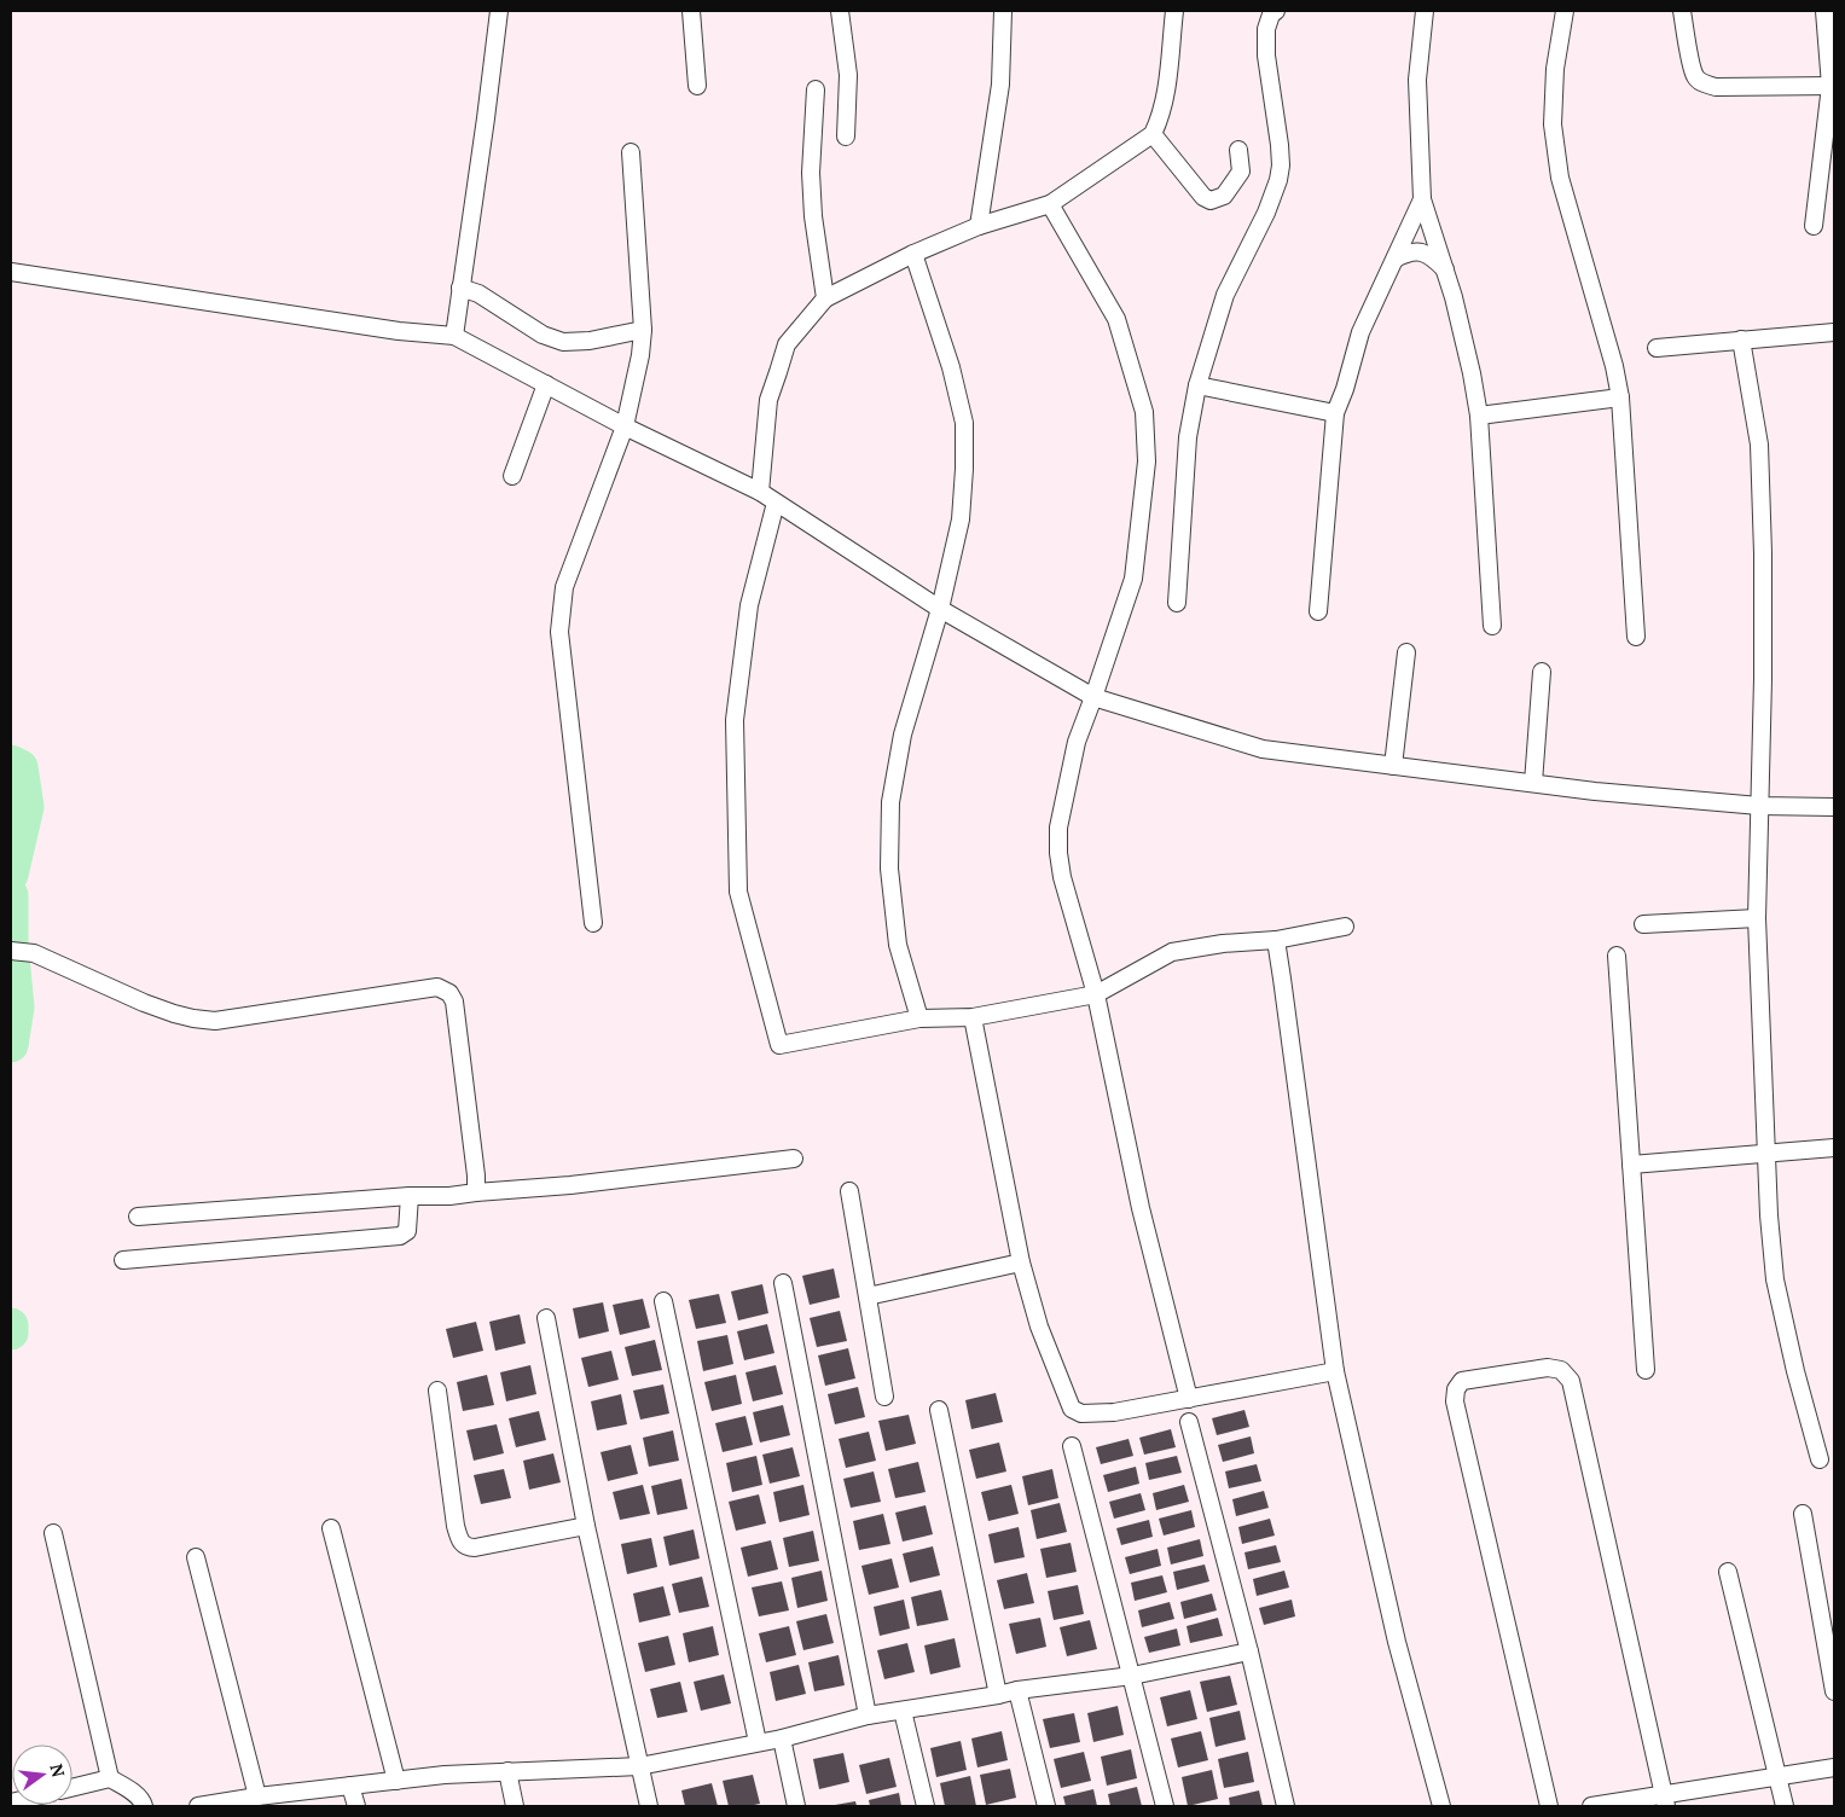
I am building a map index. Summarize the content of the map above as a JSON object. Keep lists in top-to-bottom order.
{
  "north": "right"
}
